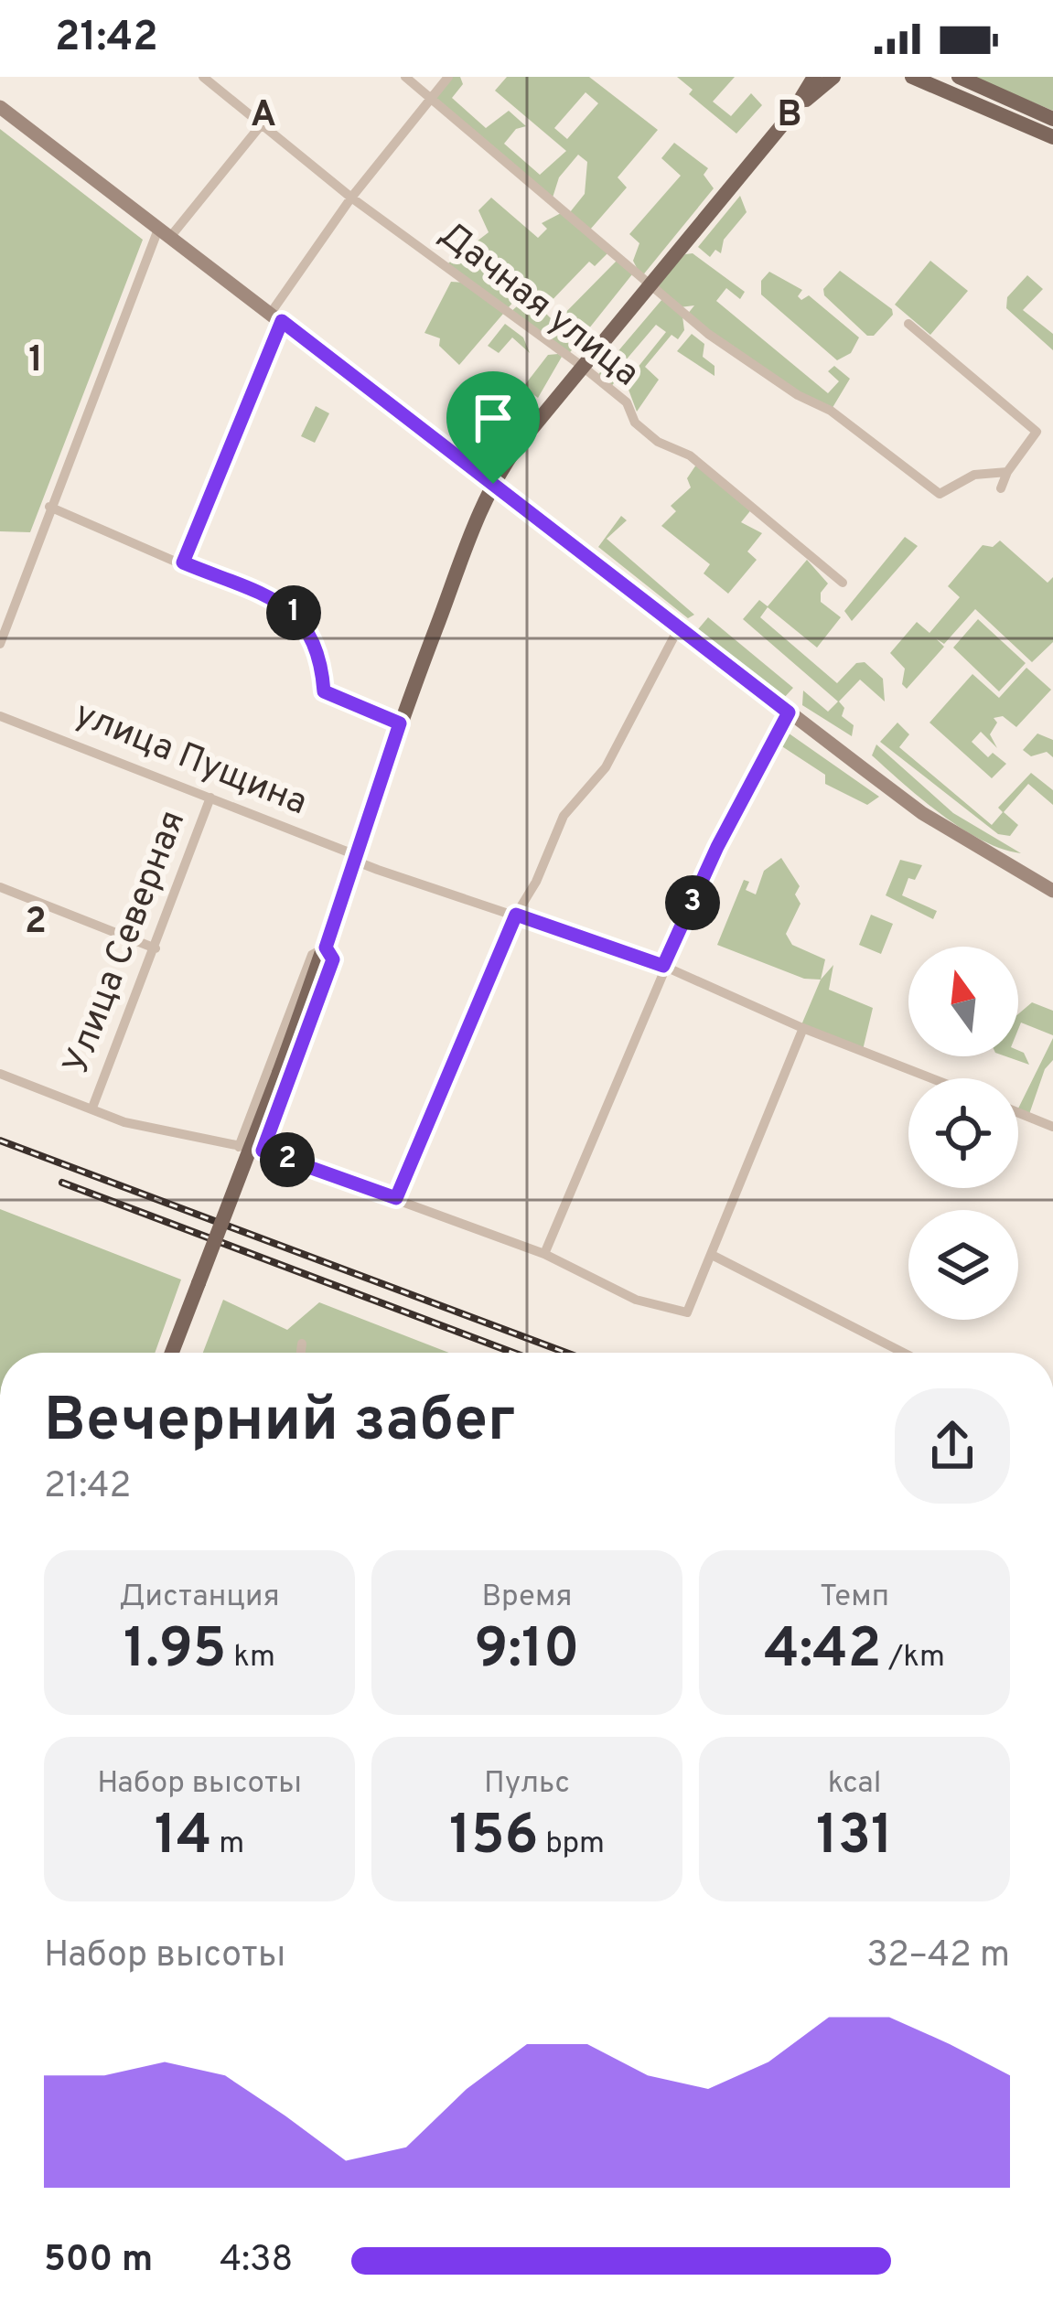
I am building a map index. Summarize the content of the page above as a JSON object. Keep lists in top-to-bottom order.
{
  "streets": {
    "street": ["Дачная улица", "улица Пущина", "Улица Северная"]
  },
  "crossings": [
    ["улица Пущина", "Улица Северная"]
  ],
  "north": "top",
  "page": {
    "status": "21:42",
    "pins": ["1", "3", "2"],
    "heading": ["Вечерний забег", "21:42"],
    "stats": [
      ["Дистанция", "1.95 km"],
      ["Время", "9:10"],
      ["Темп", "4:42 /km"],
      ["Набор высоты", "14 m"],
      ["Пульс", "156 bpm"],
      ["kcal", "131"]
    ],
    "chart": ["Набор высоты", "32–42 m"],
    "list": [
      {
        "name": "500 m",
        "note": "4:38"
      }
    ]
  },
  "grid": {
    "columns": ["A", "B"],
    "rows": ["1", "2"]
  }
}
